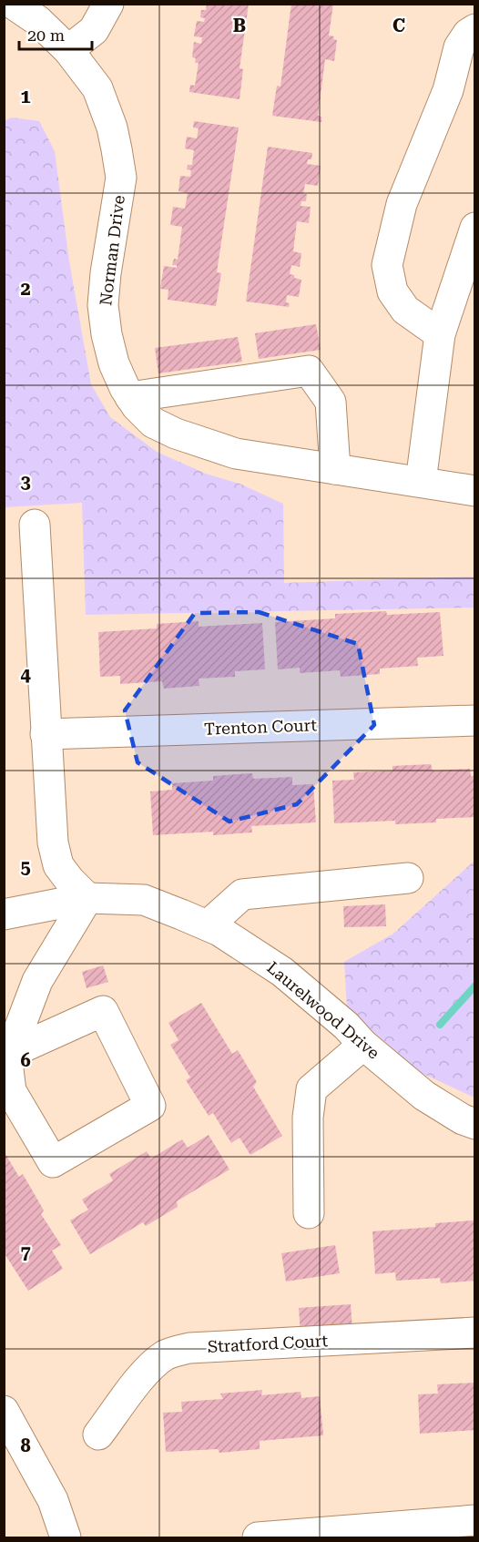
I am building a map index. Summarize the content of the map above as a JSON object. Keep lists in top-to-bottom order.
{
  "streets": {
    "street": [
      "Norman Drive",
      "Trenton Court",
      "Laurelwood Drive",
      "Stratford Court"
    ]
  },
  "scale_bar": "20 m",
  "grid": {
    "columns": ["B", "C"],
    "rows": [
      "1",
      "2",
      "3",
      "4",
      "5",
      "6",
      "7",
      "8"
    ]
  }
}
